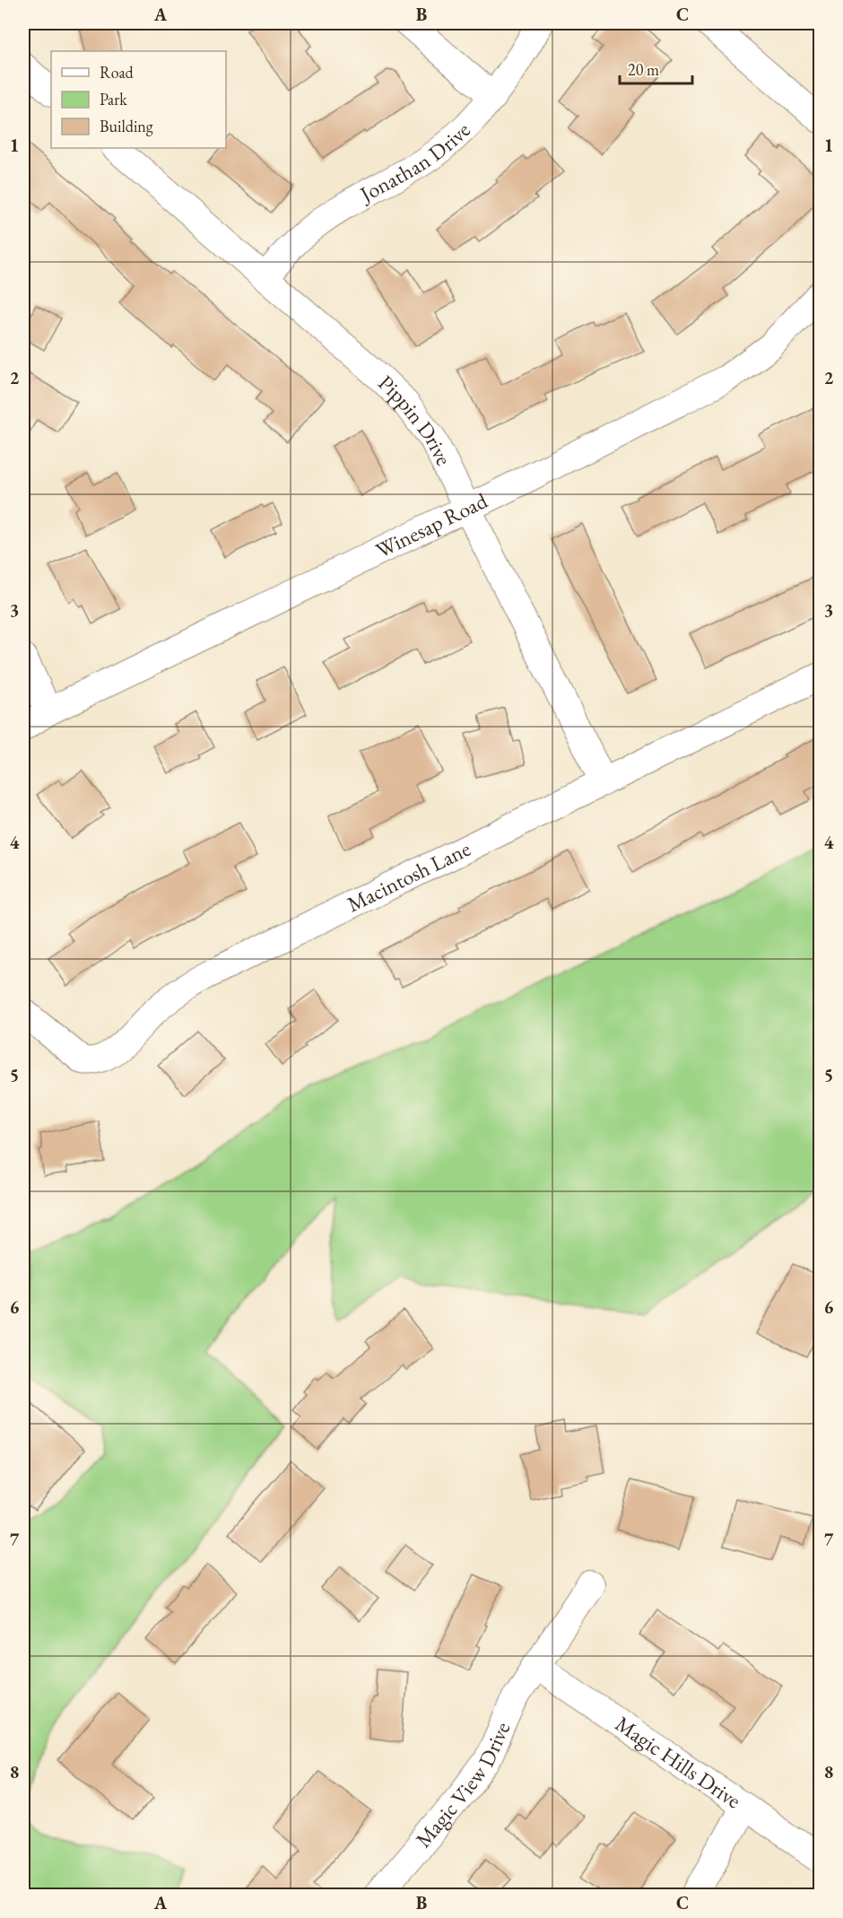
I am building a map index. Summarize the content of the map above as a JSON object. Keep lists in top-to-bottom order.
{
  "streets": {
    "street": [
      "Jonathan Drive",
      "Pippin Drive",
      "Winesap Road",
      "Macintosh Lane",
      "Magic Hills Drive",
      "Magic View Drive"
    ]
  },
  "crossings": [
    ["Jonathan Drive", "Pippin Drive"],
    ["Pippin Drive", "Winesap Road"],
    ["Pippin Drive", "Macintosh Lane"],
    ["Magic Hills Drive", "Magic View Drive"]
  ],
  "legend": ["Road", "Park", "Building"],
  "scale_bar": "20 m",
  "grid": {
    "columns": ["A", "B", "C"],
    "rows": [
      "1",
      "2",
      "3",
      "4",
      "5",
      "6",
      "7",
      "8"
    ]
  }
}
